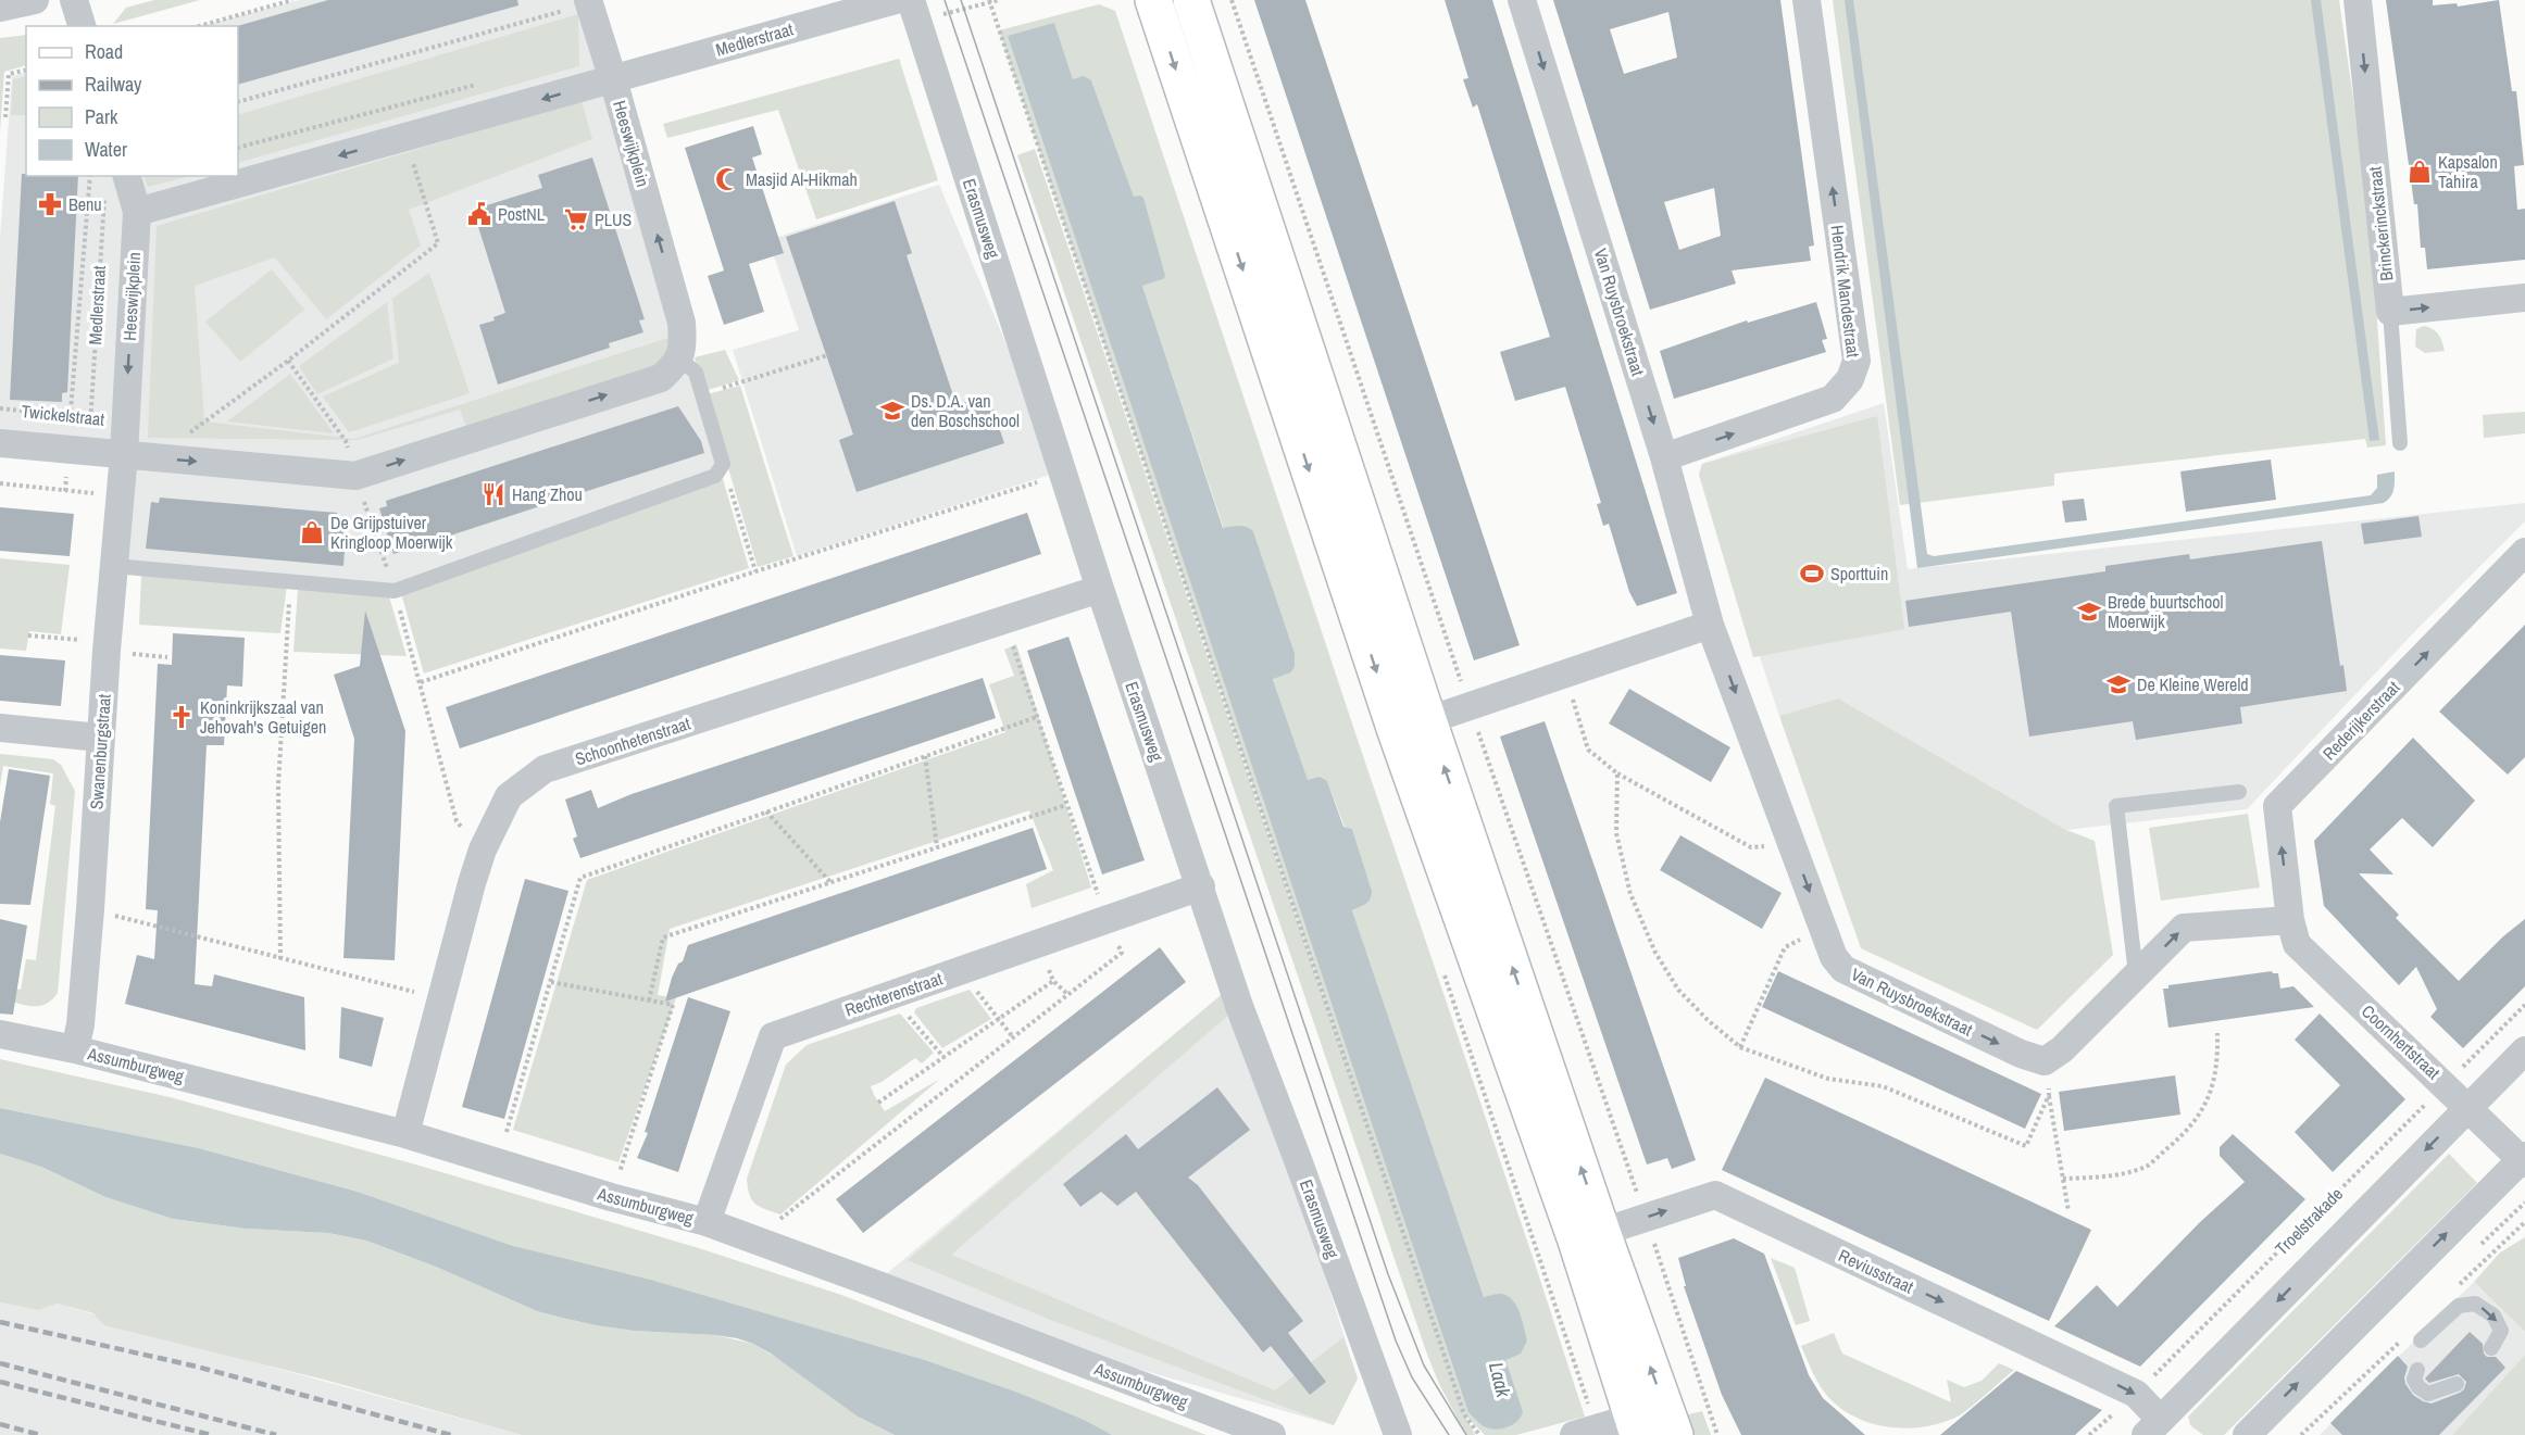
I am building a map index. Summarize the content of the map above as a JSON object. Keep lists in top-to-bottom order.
{
  "streets": {
    "street": [
      "Medlerstraat",
      "Heeswijkplein",
      "Erasmusweg",
      "Brinckerinckstraat",
      "Hendrik Mandestraat",
      "Van Ruysbroekstraat",
      "Twickelstraat",
      "Rederijkerstraat",
      "Schoonhetenstraat",
      "Swanenburgstraat",
      "Rechterenstraat",
      "Coornhertstraat",
      "Assumburgweg",
      "Troelstrakade",
      "Reviusstraat"
    ]
  },
  "crossings": [
    ["Medlerstraat", "Heeswijkplein"],
    ["Medlerstraat", "Twickelstraat"],
    ["Heeswijkplein", "Twickelstraat"],
    ["Heeswijkplein", "Swanenburgstraat"],
    ["Erasmusweg", "Schoonhetenstraat"],
    ["Erasmusweg", "Rechterenstraat"],
    ["Hendrik Mandestraat", "Van Ruysbroekstraat"],
    ["Twickelstraat", "Swanenburgstraat"],
    ["Rederijkerstraat", "Coornhertstraat"],
    ["Schoonhetenstraat", "Assumburgweg"],
    ["Swanenburgstraat", "Assumburgweg"],
    ["Rechterenstraat", "Assumburgweg"],
    ["Coornhertstraat", "Troelstrakade"],
    ["Troelstrakade", "Reviusstraat"]
  ],
  "one_way": [
    "Brinckerinckstraat",
    "Hendrik Mandestraat",
    "Van Ruysbroekstraat",
    "Rederijkerstraat",
    "Reviusstraat"
  ],
  "water": ["Laak"],
  "places": {
    "shop": ["Kapsalon Tahira", "De Grijpstuiver Kringloop Moerwijk"],
    "mosque": ["Masjid Al-Hikmah"],
    "pharmacy": ["Benu"],
    "public building": ["PostNL"],
    "supermarket": ["PLUS"],
    "school or university": ["Ds. D.A. van den Boschschool", "Brede buurtschool Moerwijk", "De Kleine Wereld"],
    "restaurant": ["Hang Zhou"],
    "sports": ["Sporttuin"],
    "church": ["Koninkrijkszaal van Jehovah's Getuigen"]
  },
  "legend": [
    "Road",
    "Railway",
    "Park",
    "Water"
  ]
}
